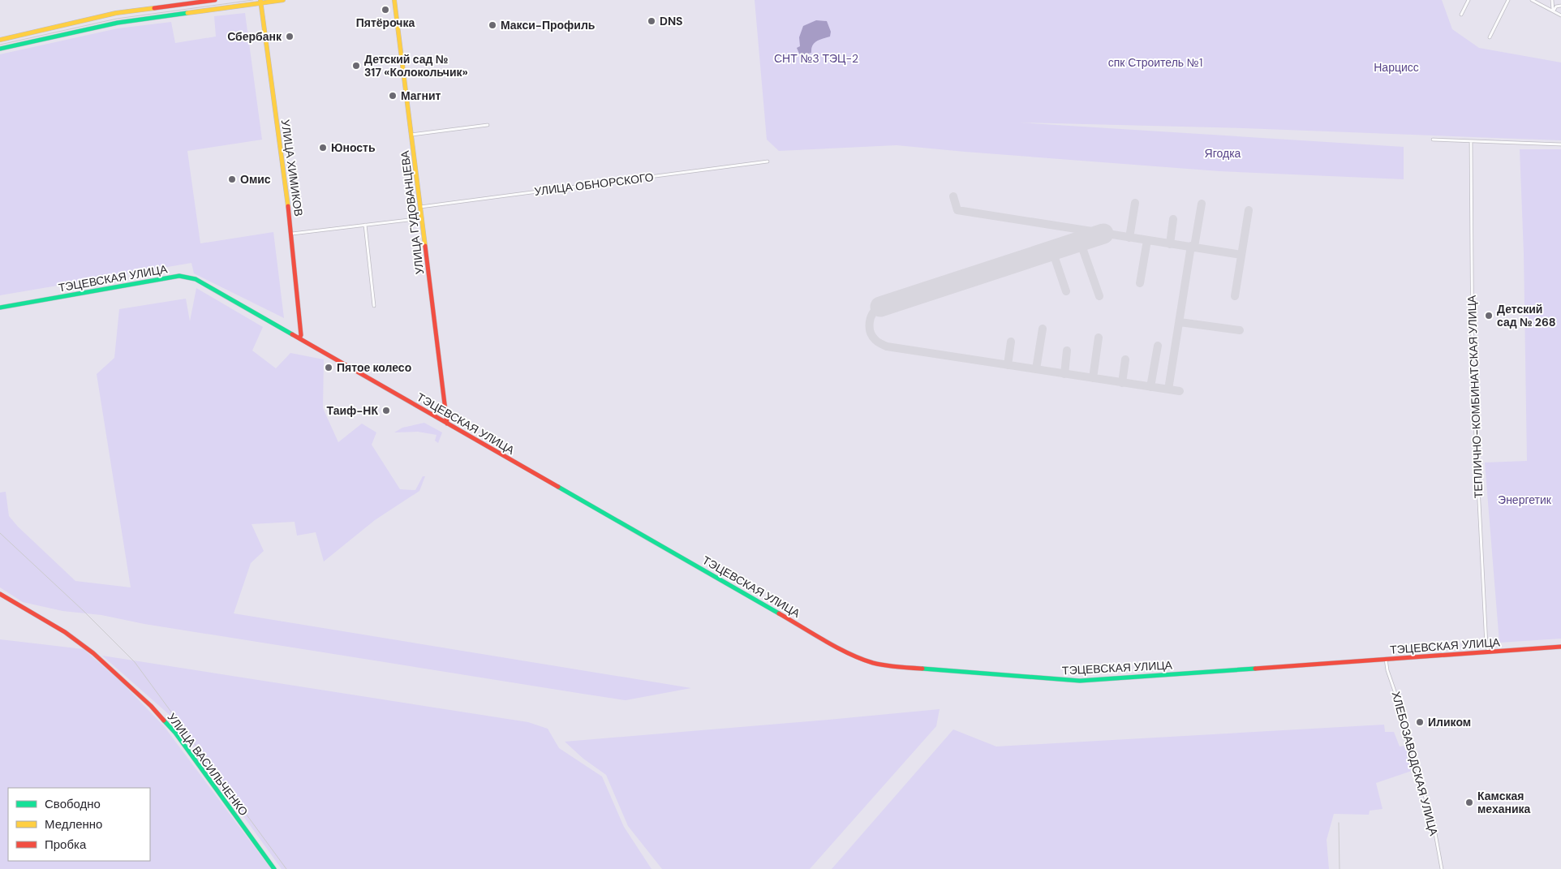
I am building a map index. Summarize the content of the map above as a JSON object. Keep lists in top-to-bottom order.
{
  "streets": {
    "main road": [
      "УЛИЦА ХИМИКОВ",
      "УЛИЦА ГУДОВАНЦЕВА",
      "ТЭЦЕВСКАЯ УЛИЦА",
      "УЛИЦА ВАСИЛЬЧЕНКО"
    ],
    "street": ["УЛИЦА ОБНОРСКОГО", "ТЕПЛИЧНО-КОМБИНАТСКАЯ УЛИЦА", "ХЛЕБОЗАВОДСКАЯ УЛИЦА"]
  },
  "crossings": [
    ["УЛИЦА ХИМИКОВ", "ТЭЦЕВСКАЯ УЛИЦА"],
    ["УЛИЦА ОБНОРСКОГО", "УЛИЦА ГУДОВАНЦЕВА"],
    ["УЛИЦА ГУДОВАНЦЕВА", "ТЭЦЕВСКАЯ УЛИЦА"],
    ["ТЭЦЕВСКАЯ УЛИЦА", "ТЕПЛИЧНО-КОМБИНАТСКАЯ УЛИЦА"],
    ["ТЭЦЕВСКАЯ УЛИЦА", "ХЛЕБОЗАВОДСКАЯ УЛИЦА"]
  ],
  "parks": [
    "СНТ №3 ТЭЦ-2",
    "спк Строитель №1",
    "Нарцисс",
    "Ягодка",
    "Энергетик"
  ],
  "places": [
    "Пятёрочка",
    "DNS",
    "Макси-Профиль",
    "Сбербанк",
    "Детский сад № 317 «Колокольчик»",
    "Магнит",
    "Юность",
    "Омис",
    "Детский сад № 268",
    "Пятое колесо",
    "Таиф-НК",
    "Иликом",
    "Камская механика"
  ],
  "legend": ["Свободно", "Медленно", "Пробка"]
}
